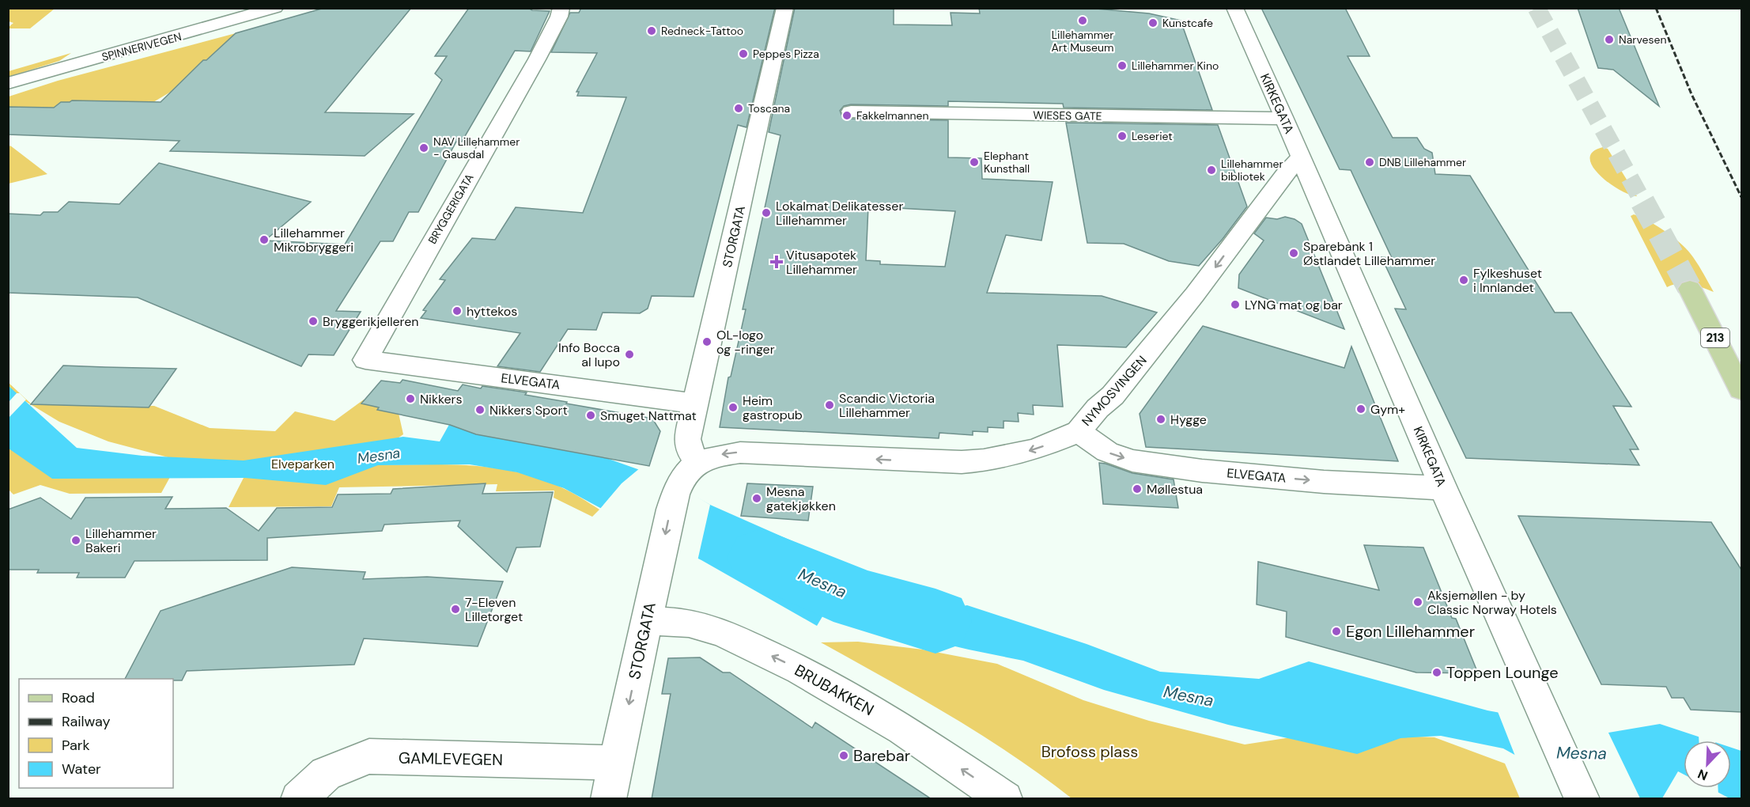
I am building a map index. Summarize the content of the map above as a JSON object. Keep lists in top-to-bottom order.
{
  "streets": {
    "main road": ["213"],
    "street": [
      "SPINNERIVEGEN",
      "KIRKEGATA",
      "WIESES GATE",
      "BRYGGERIGATA",
      "STORGATA",
      "ELVEGATA",
      "NYMOSVINGEN",
      "BRUBAKKEN",
      "GAMLEVEGEN"
    ]
  },
  "crossings": [
    ["KIRKEGATA", "WIESES GATE"],
    ["KIRKEGATA", "ELVEGATA"],
    ["KIRKEGATA", "NYMOSVINGEN"],
    ["BRYGGERIGATA", "ELVEGATA"],
    ["STORGATA", "ELVEGATA"],
    ["STORGATA", "NYMOSVINGEN"],
    ["STORGATA", "BRUBAKKEN"],
    ["STORGATA", "GAMLEVEGEN"],
    ["ELVEGATA", "NYMOSVINGEN"]
  ],
  "one_way": [
    "STORGATA",
    "ELVEGATA",
    "NYMOSVINGEN",
    "BRUBAKKEN"
  ],
  "water": ["Mesna"],
  "parks": ["Elveparken", "Brofoss plass"],
  "places": {
    "other": [
      "Lillehammer Art Museum",
      "Kunstcafe",
      "Redneck-Tattoo",
      "Narvesen",
      "Peppes Pizza",
      "Lillehammer Kino",
      "Toscana",
      "Fakkelmannen",
      "Leseriet",
      "NAV Lillehammer - Gausdal",
      "Elephant Kunsthall",
      "DNB Lillehammer",
      "Lillehammer bibliotek",
      "Lokalmat Delikatesser Lillehammer",
      "Lillehammer Mikrobryggeri",
      "Sparebank 1 Østlandet Lillehammer",
      "Fylkeshuset i Innlandet",
      "LYNG mat og bar",
      "hyttekos",
      "Bryggerikjelleren",
      "OL-logo og -ringer",
      "Info Bocca al lupo",
      "Nikkers",
      "Scandic Victoria Lillehammer",
      "Heim gastropub",
      "Gym+",
      "Nikkers Sport",
      "Smuget Nattmat",
      "Hygge",
      "Møllestua",
      "Mesna gatekjøkken",
      "Lillehammer Bakeri",
      "Aksjemøllen - by Classic Norway Hotels",
      "7-Eleven Lilletorget",
      "Egon Lillehammer",
      "Toppen Lounge",
      "Barebar"
    ],
    "health": ["Vitusapotek Lillehammer"]
  },
  "legend": [
    "Road",
    "Railway",
    "Park",
    "Water"
  ],
  "north": "bottom left"
}
